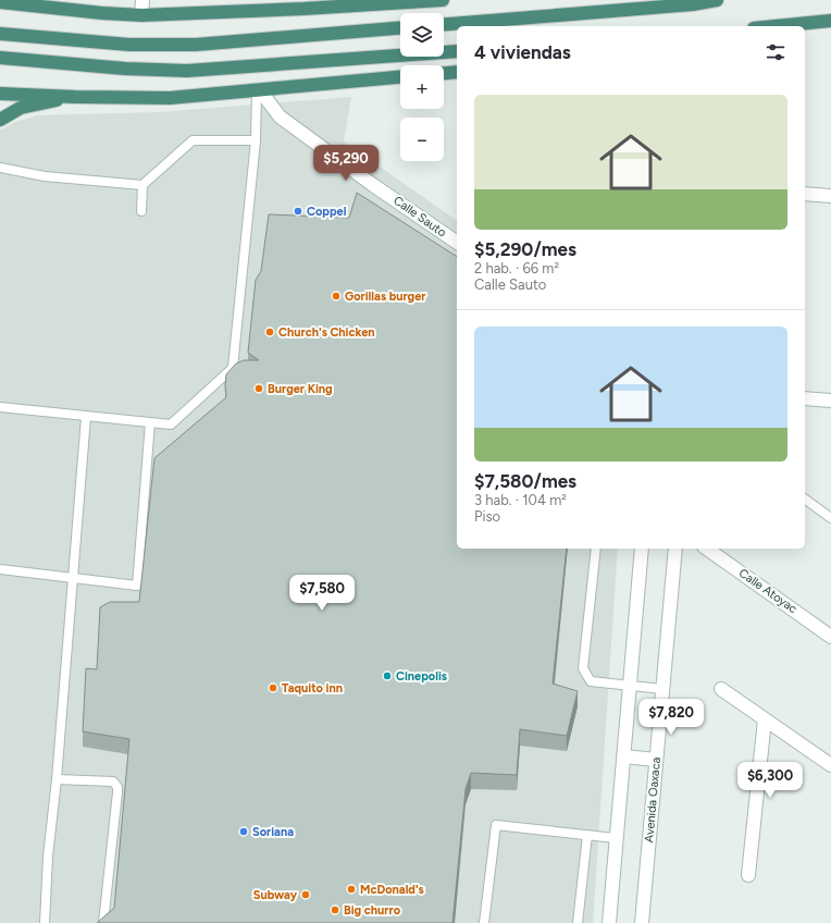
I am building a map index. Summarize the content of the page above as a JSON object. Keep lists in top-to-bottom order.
{
  "streets": {
    "street": ["Calle Sauto", "Calle Atoyac", "Avenida Oaxaca"]
  },
  "places": [
    "Coppel",
    "Gorillas burger",
    "Church's Chicken",
    "Burger King",
    "Cinepolis",
    "Taquito inn",
    "Soriana",
    "McDonald's",
    "Subway",
    "Big churro"
  ],
  "page": {
    "map_buttons": ["+", "−"],
    "heading": "4 viviendas",
    "list": [
      {
        "name": "$5,290/mes",
        "note": "2 hab. · 66 m² · Calle Sauto"
      },
      {
        "name": "$7,580/mes",
        "note": "3 hab. · 104 m² · Piso"
      }
    ],
    "price": [
      "$5,290",
      "$7,580",
      "$7,820",
      "$6,300"
    ]
  }
}
